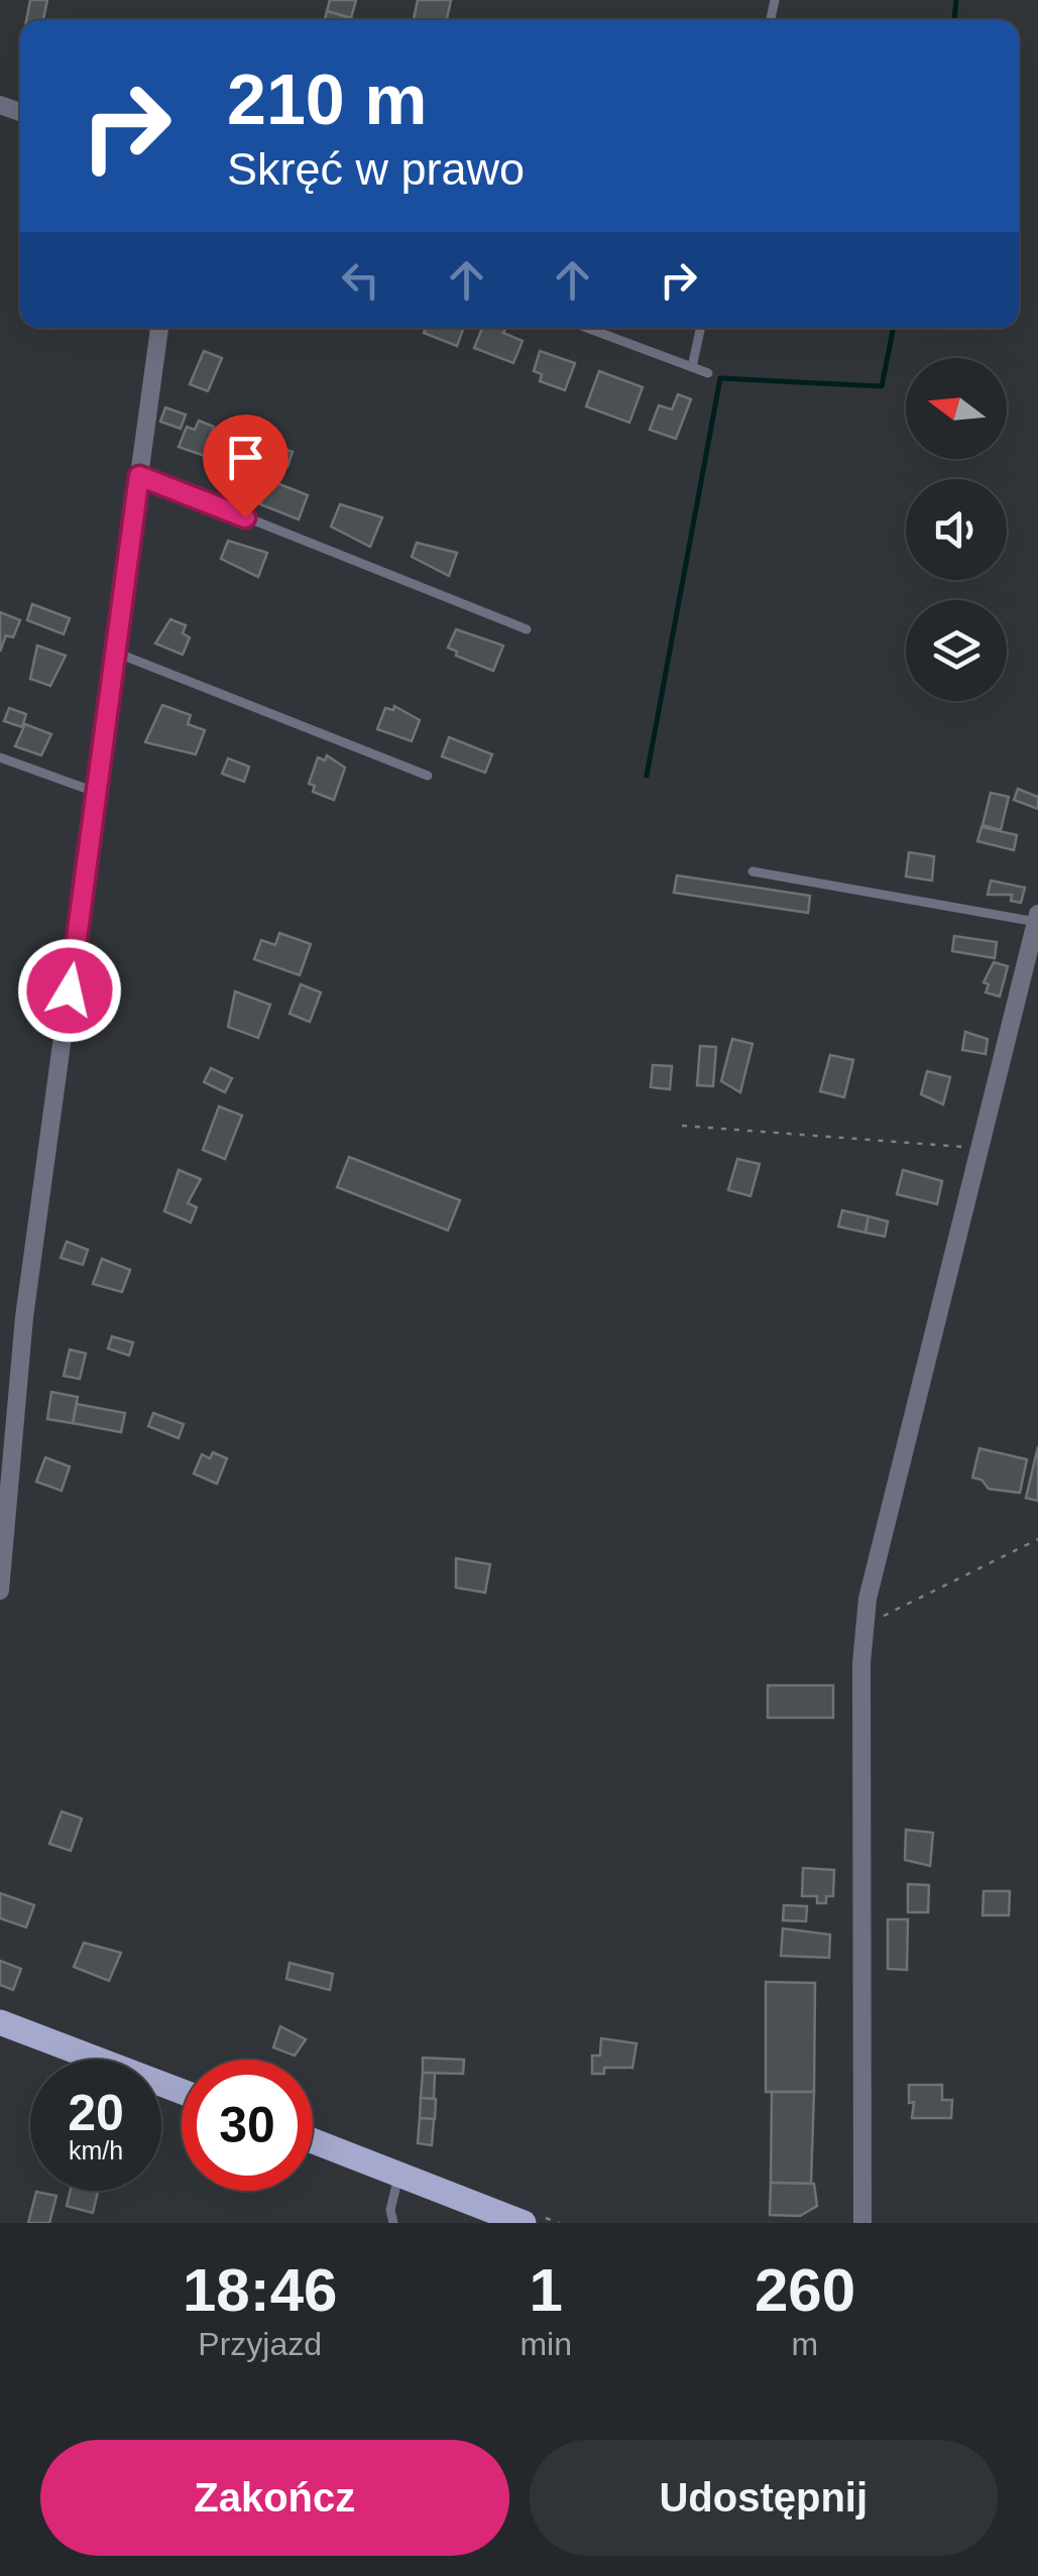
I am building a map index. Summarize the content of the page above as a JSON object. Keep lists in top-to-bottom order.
{
  "north": "left",
  "page": {
    "turn": ["210 m", "Skręć w prawo"],
    "speed": "20 km/h",
    "limit": "30",
    "eta": [
      "18:46",
      "Przyjazd",
      "1",
      "min",
      "260",
      "m"
    ],
    "buttons": ["Zakończ", "Udostępnij"]
  }
}
